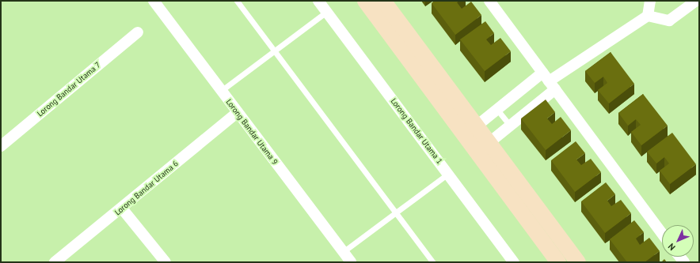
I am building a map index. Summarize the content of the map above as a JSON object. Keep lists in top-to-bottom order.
{
  "streets": {
    "street": [
      "Lorong Bandar Utama 7",
      "Lorong Bandar Utama 1",
      "Lorong Bandar Utama 9",
      "Lorong Bandar Utama 6"
    ]
  },
  "crossings": [
    ["Lorong Bandar Utama 9", "Lorong Bandar Utama 6"]
  ],
  "north": "bottom left"
}
